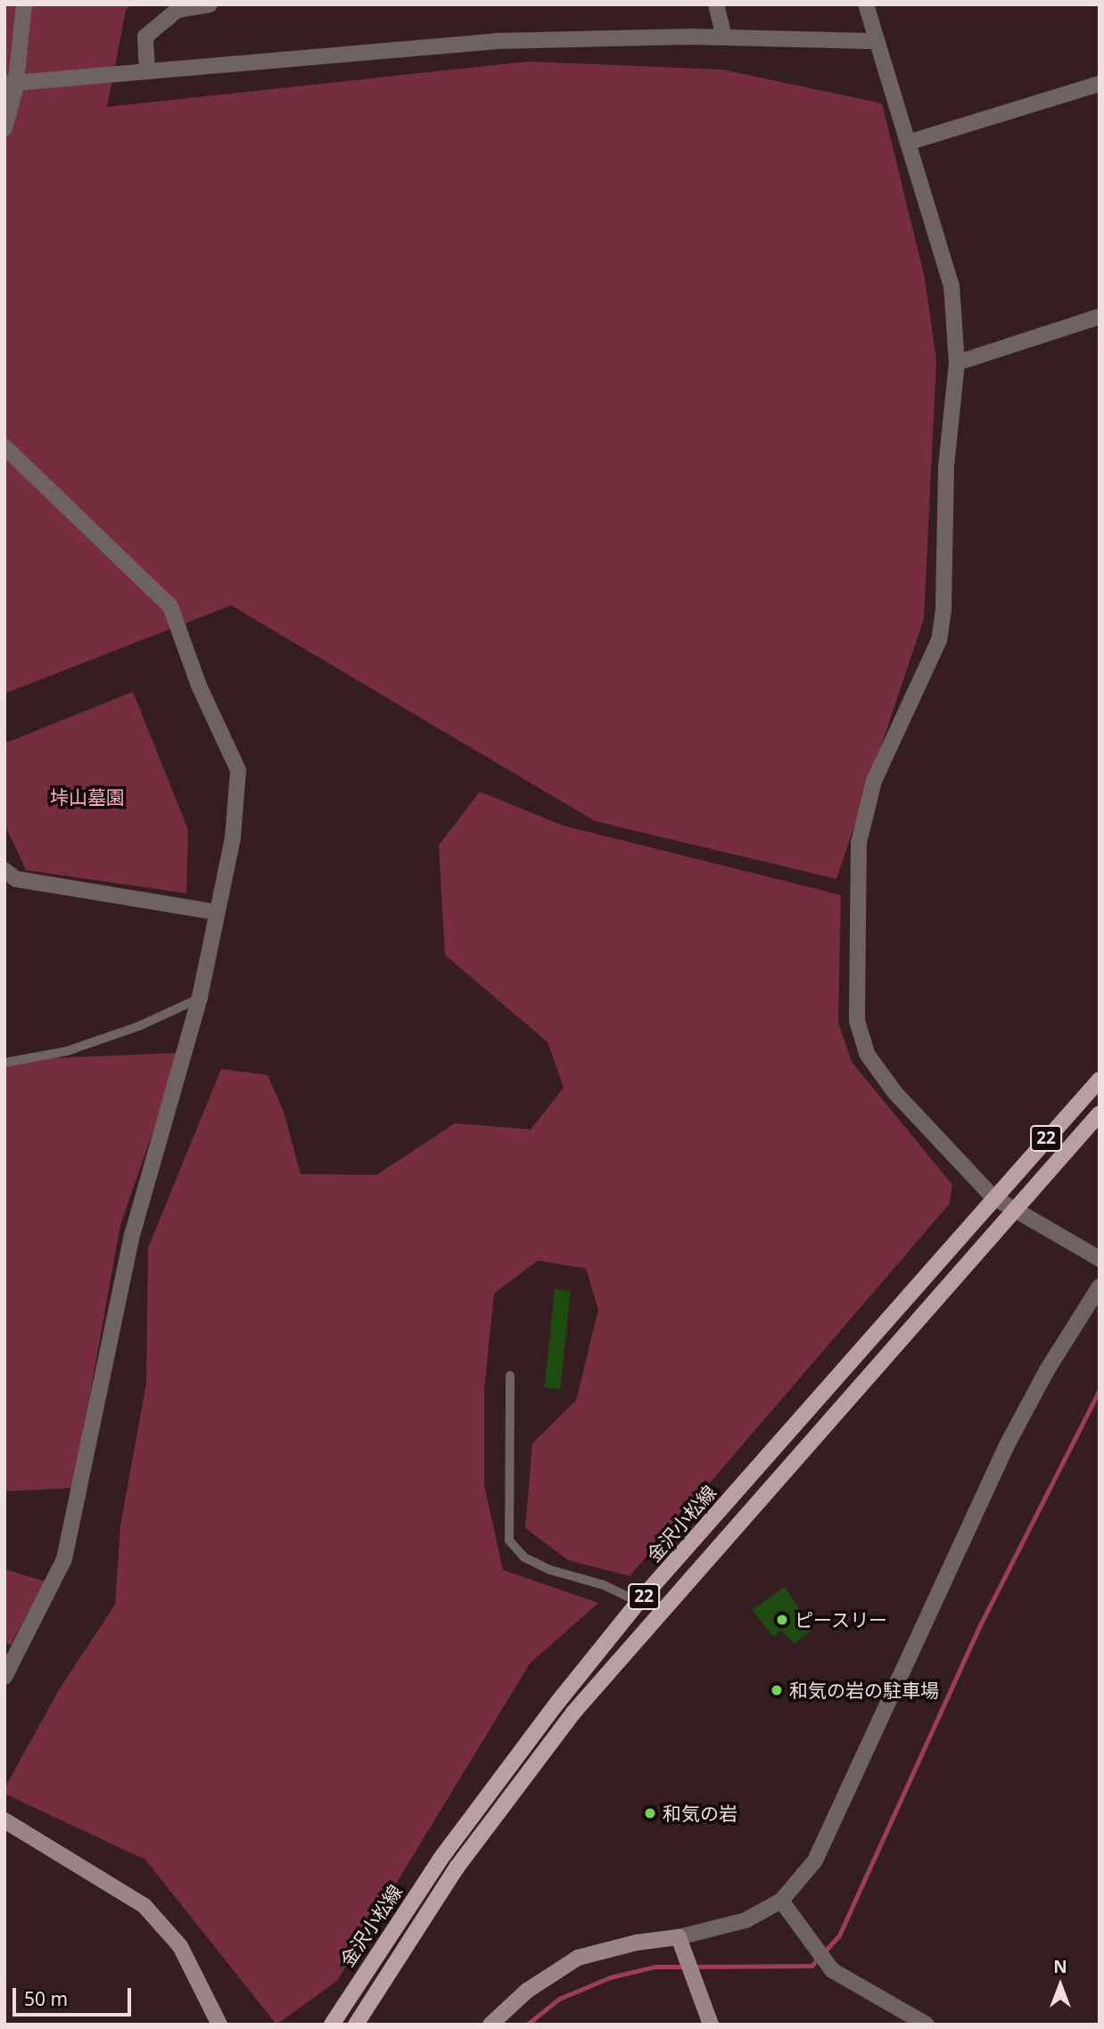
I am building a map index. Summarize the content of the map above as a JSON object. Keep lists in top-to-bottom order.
{
  "streets": {
    "main road": ["22", "金沢小松線"]
  },
  "parks": ["垰山墓園"],
  "places": ["ピースリー", "和気の岩の駐車場", "和気の岩"],
  "scale_bar": "50 m",
  "north": "top"
}
